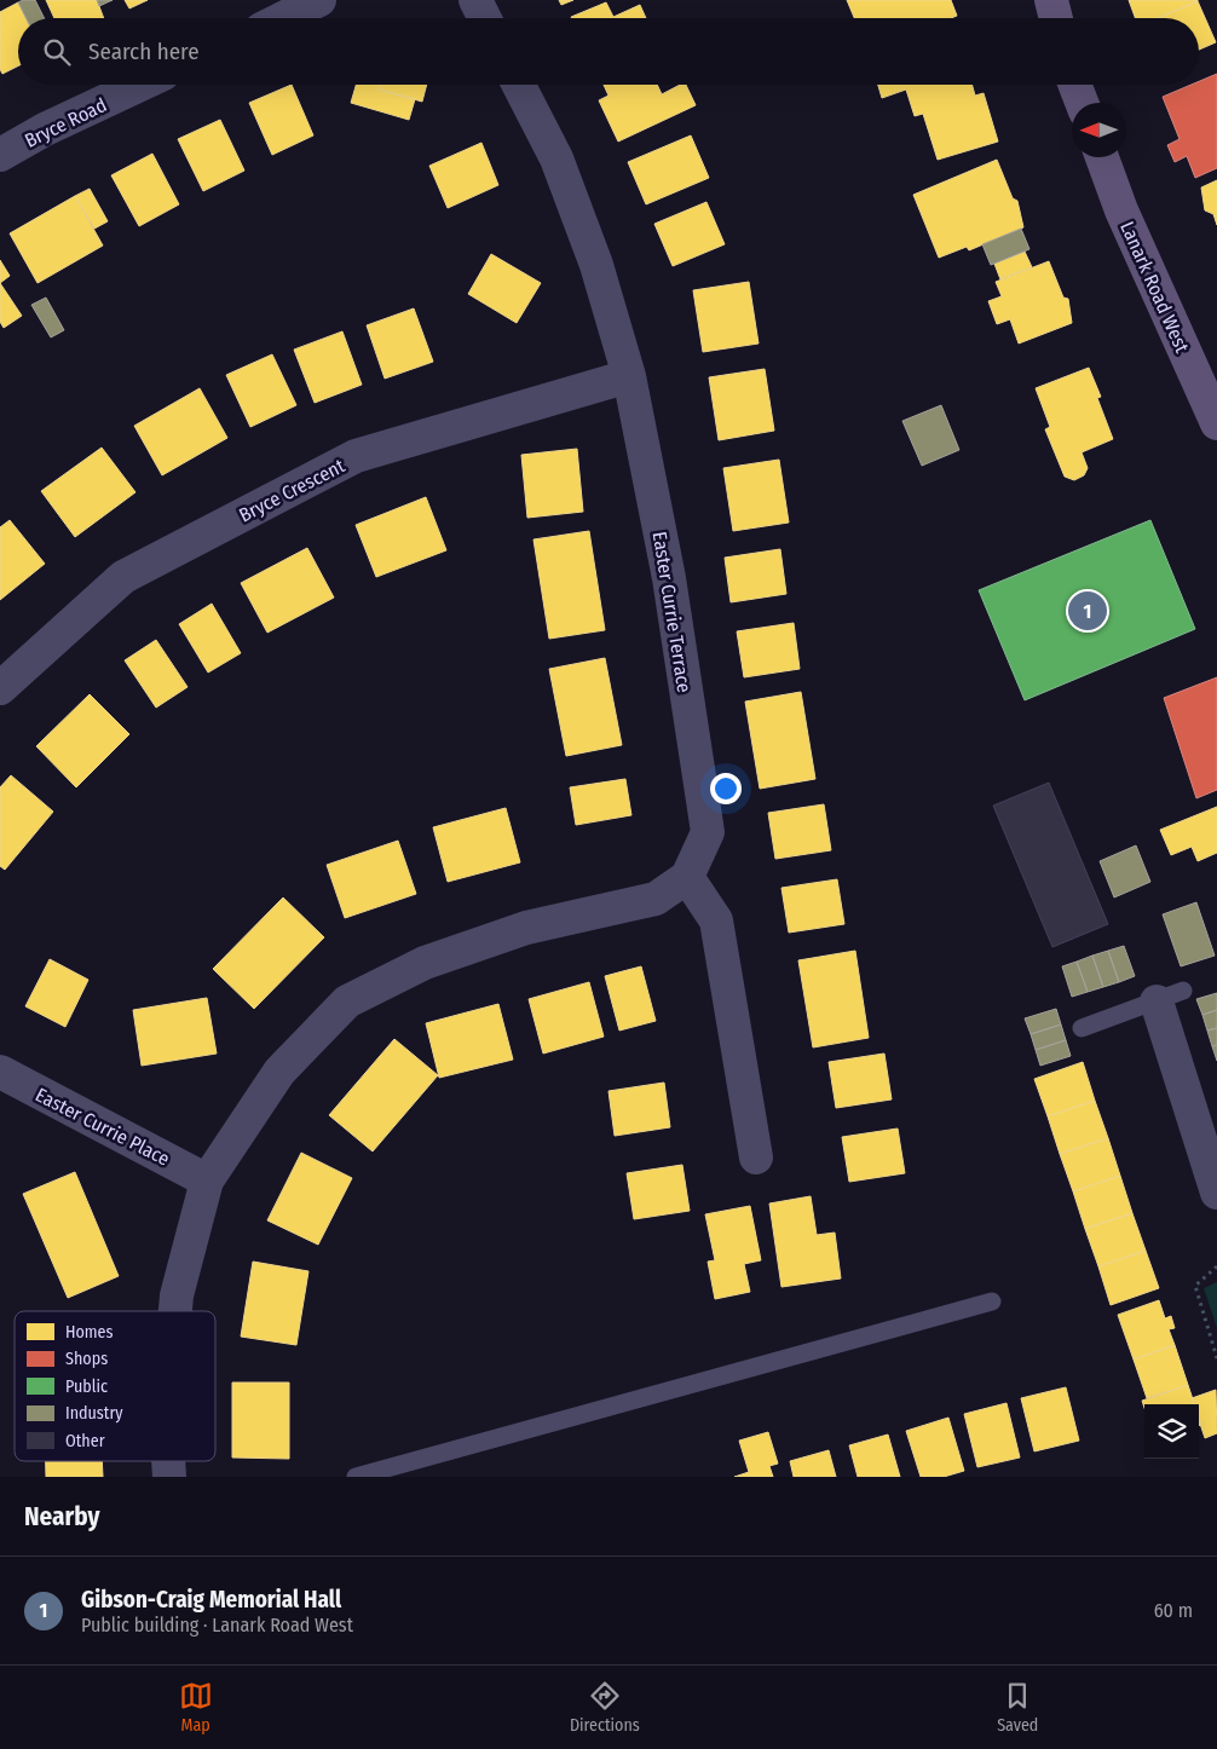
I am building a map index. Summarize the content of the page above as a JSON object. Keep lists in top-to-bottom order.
{
  "streets": {
    "main road": ["Lanark Road West"],
    "street": [
      "Bryce Road",
      "Bryce Crescent",
      "Easter Currie Terrace",
      "Easter Currie Place"
    ]
  },
  "crossings": [
    ["Bryce Crescent", "Easter Currie Terrace"]
  ],
  "legend": [
    "Homes",
    "Shops",
    "Public",
    "Industry",
    "Other"
  ],
  "north": "left",
  "page": {
    "search": "Search here",
    "pins": "1",
    "heading": "Nearby",
    "list": [
      {
        "mark": "1",
        "name": "Gibson-Craig Memorial Hall",
        "note": "Public building · Lanark Road West",
        "value": "60 m"
      }
    ],
    "nav": ["Map", "Directions", "Saved"]
  }
}
